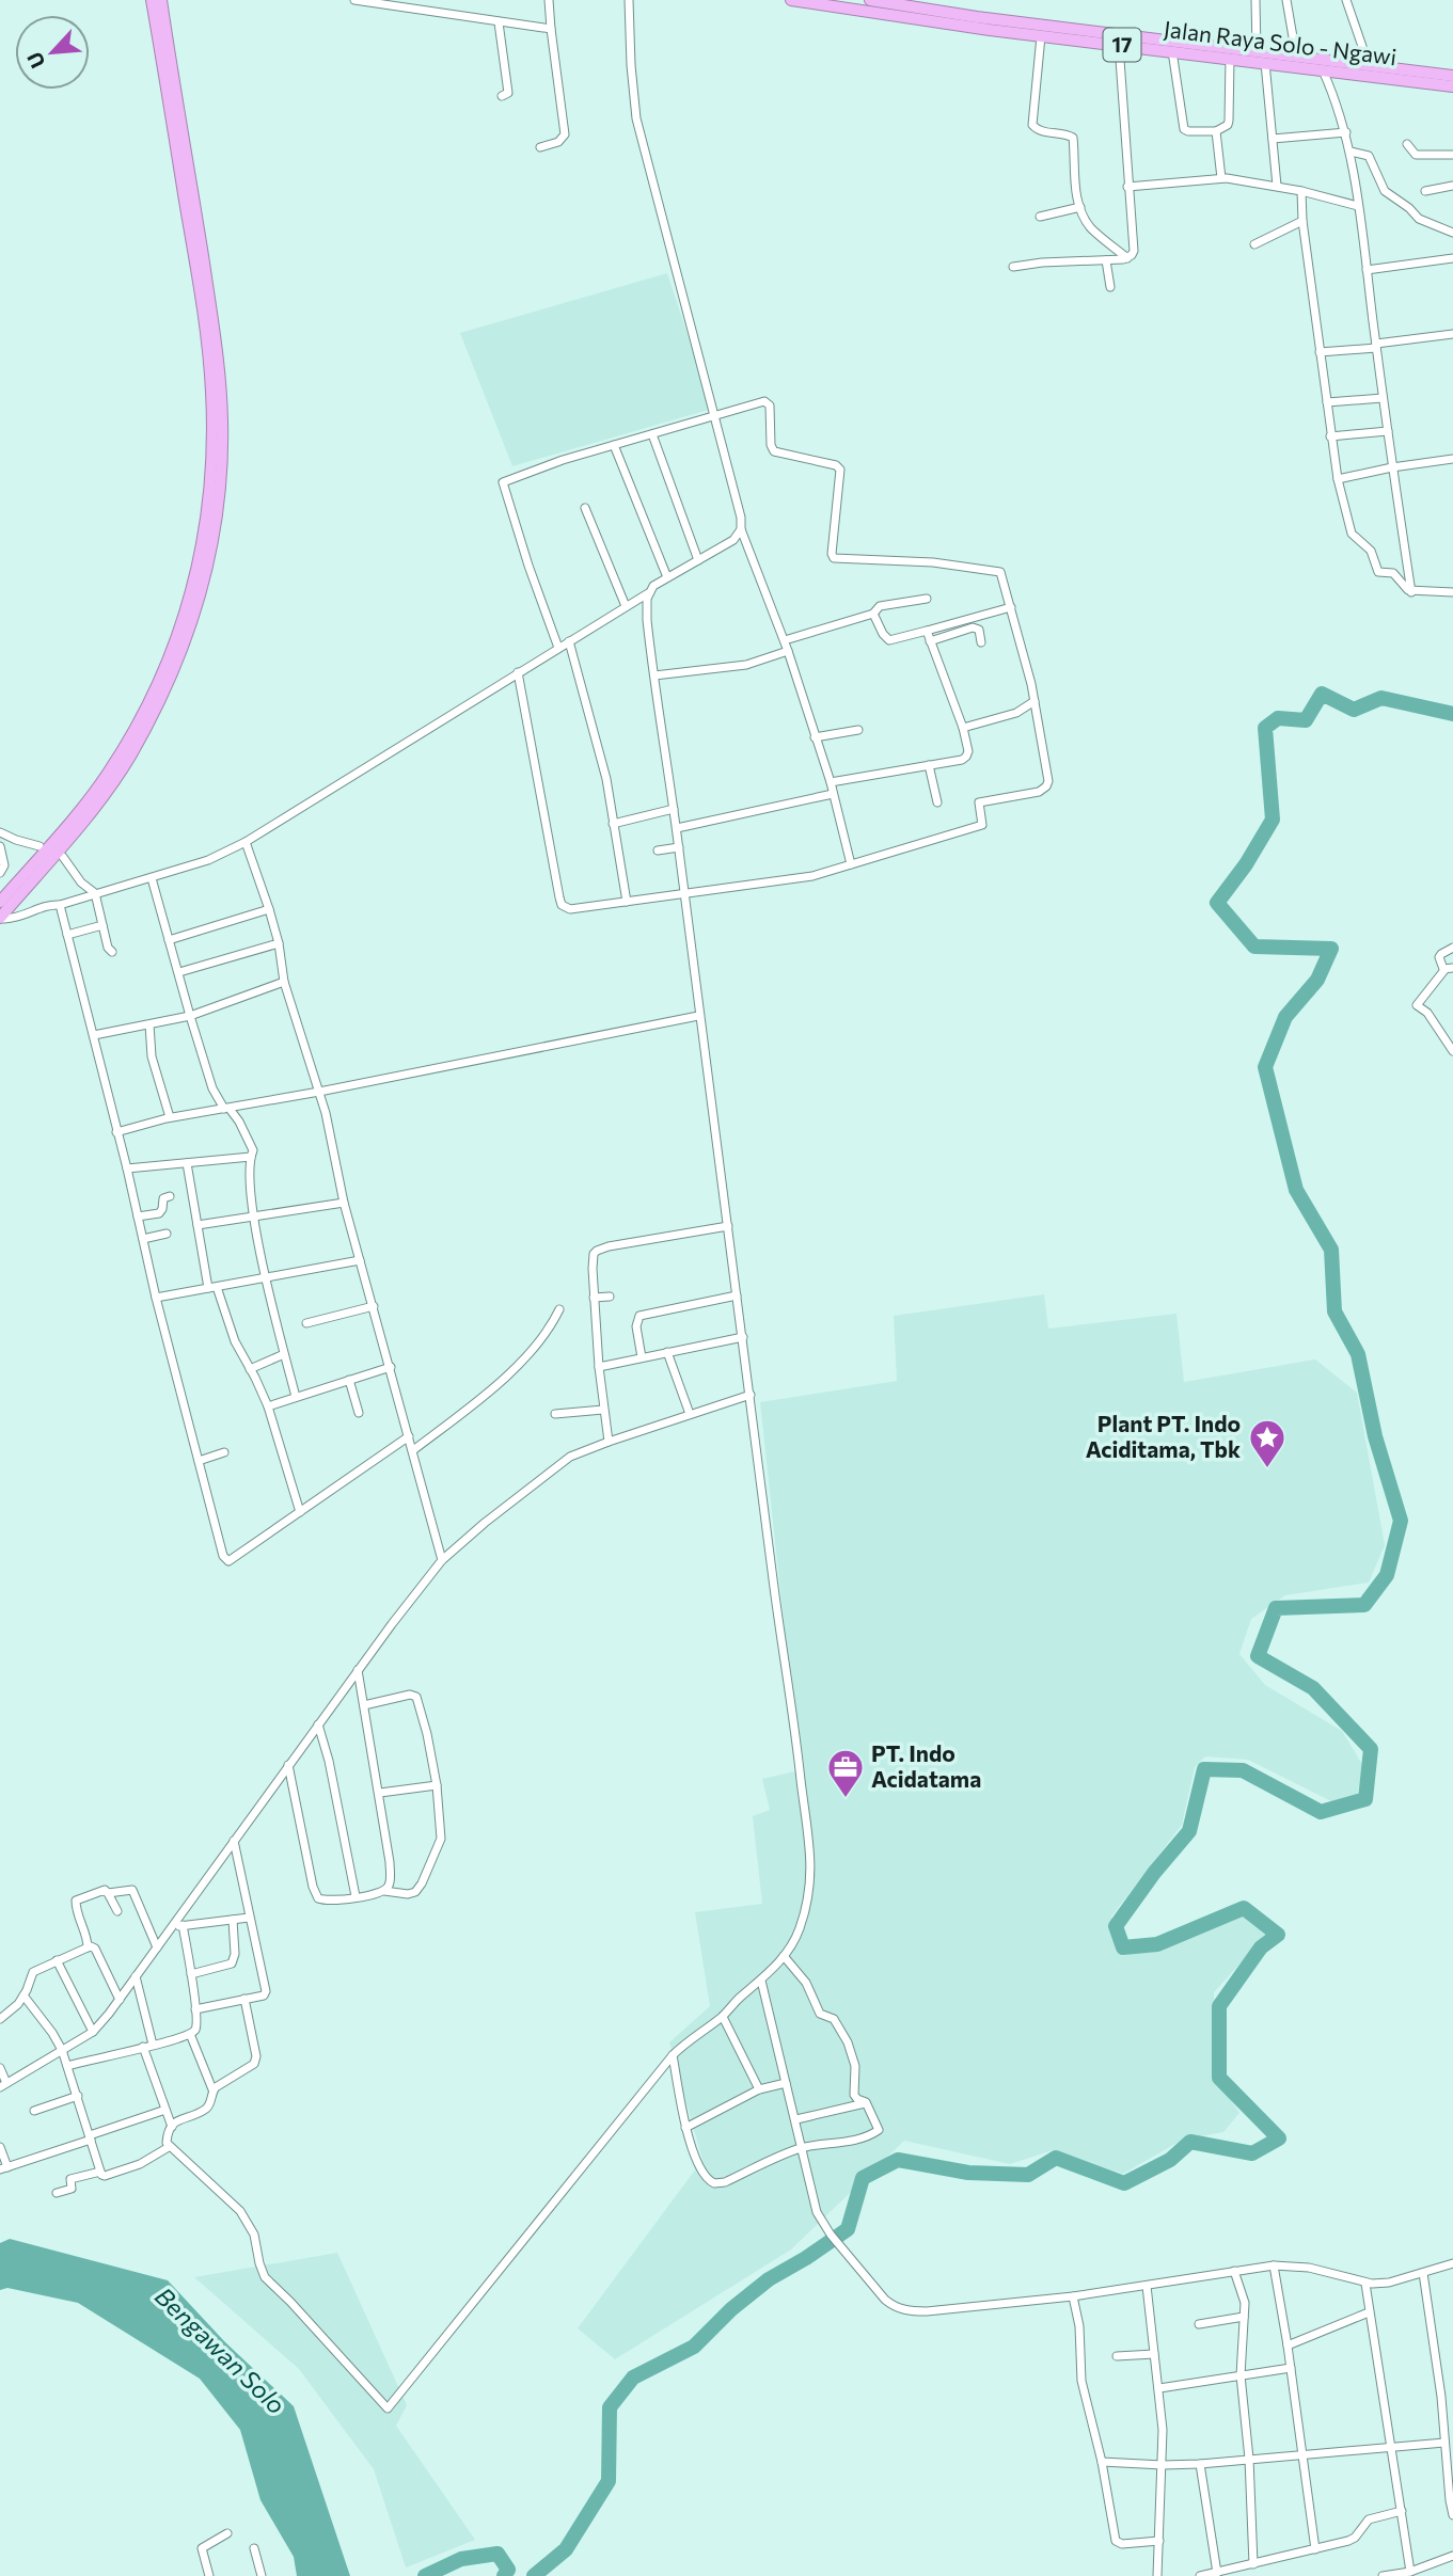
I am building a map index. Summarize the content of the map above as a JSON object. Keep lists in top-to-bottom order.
{
  "streets": {
    "highway": ["Jalan Raya Solo - Ngawi", "17"]
  },
  "water": ["Bengawan Solo"],
  "places": {
    "place": ["Plant PT. Indo Aciditama, Tbk"],
    "office": ["PT. Indo Acidatama"]
  },
  "north": "bottom left"
}
